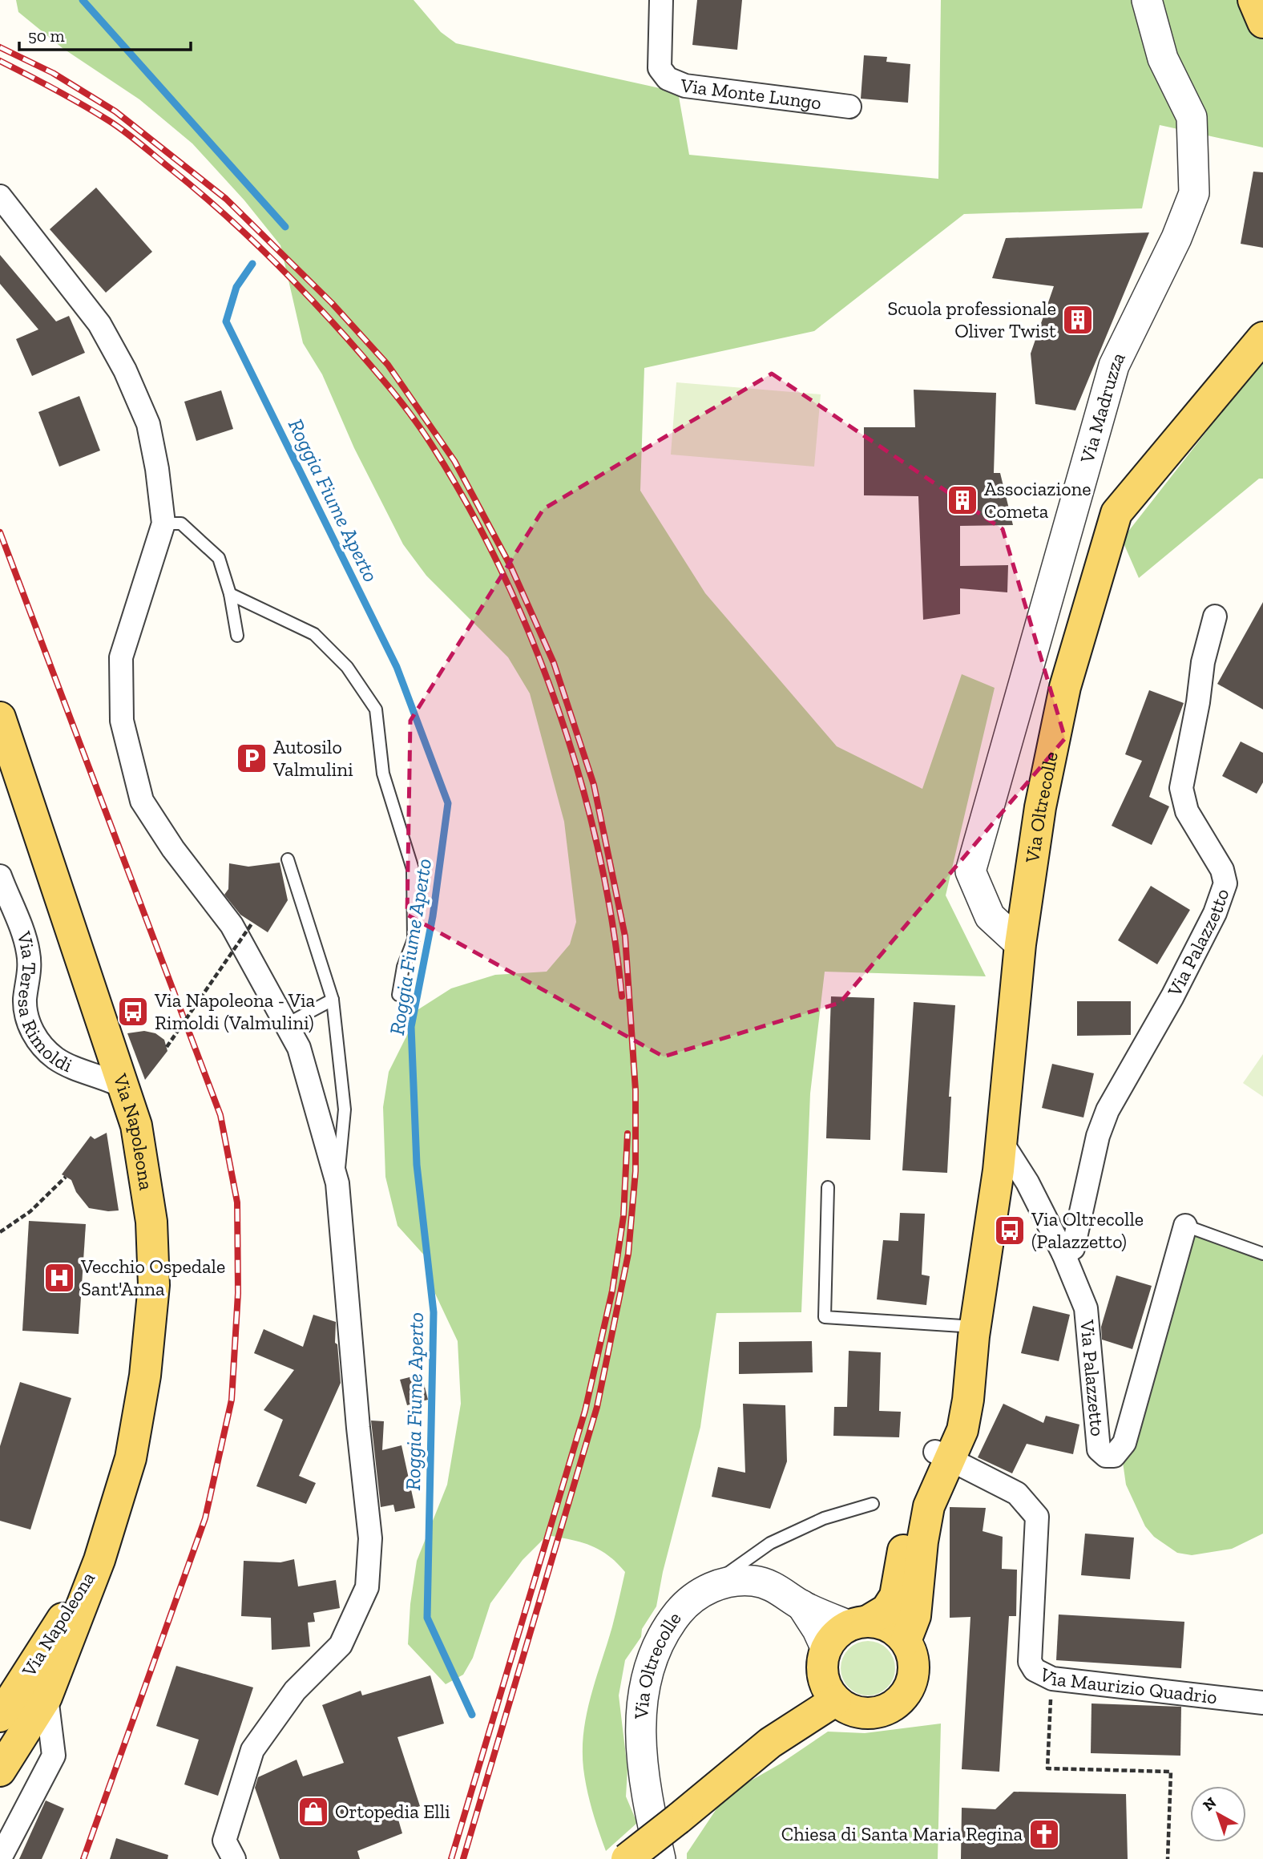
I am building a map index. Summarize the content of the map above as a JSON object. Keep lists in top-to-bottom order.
{
  "streets": {
    "main road": ["Via Oltrecolle", "Via Napoleona"],
    "street": [
      "Via Monte Lungo",
      "Via Madruzza",
      "Via Palazzetto",
      "Via Teresa Rimoldi",
      "Via Maurizio Quadrio"
    ]
  },
  "crossings": [
    ["Via Madruzza", "Via Oltrecolle"],
    ["Via Oltrecolle", "Via Palazzetto"],
    ["Via Oltrecolle", "Via Maurizio Quadrio"],
    ["Via Teresa Rimoldi", "Via Napoleona"]
  ],
  "water": ["Roggia Fiume Aperto"],
  "places": {
    "building": ["Scuola professionale Oliver Twist", "Associazione Cometa"],
    "parking": ["Autosilo Valmulini"],
    "bus stop": ["Via Napoleona - Via Rimoldi (Valmulini)", "Via Oltrecolle (Palazzetto)"],
    "hospital": ["Vecchio Ospedale Sant'Anna"],
    "shop": ["Ortopedia Elli"],
    "church": ["Chiesa di Santa Maria Regina"]
  },
  "scale_bar": "50 m",
  "north": "top left"
}
